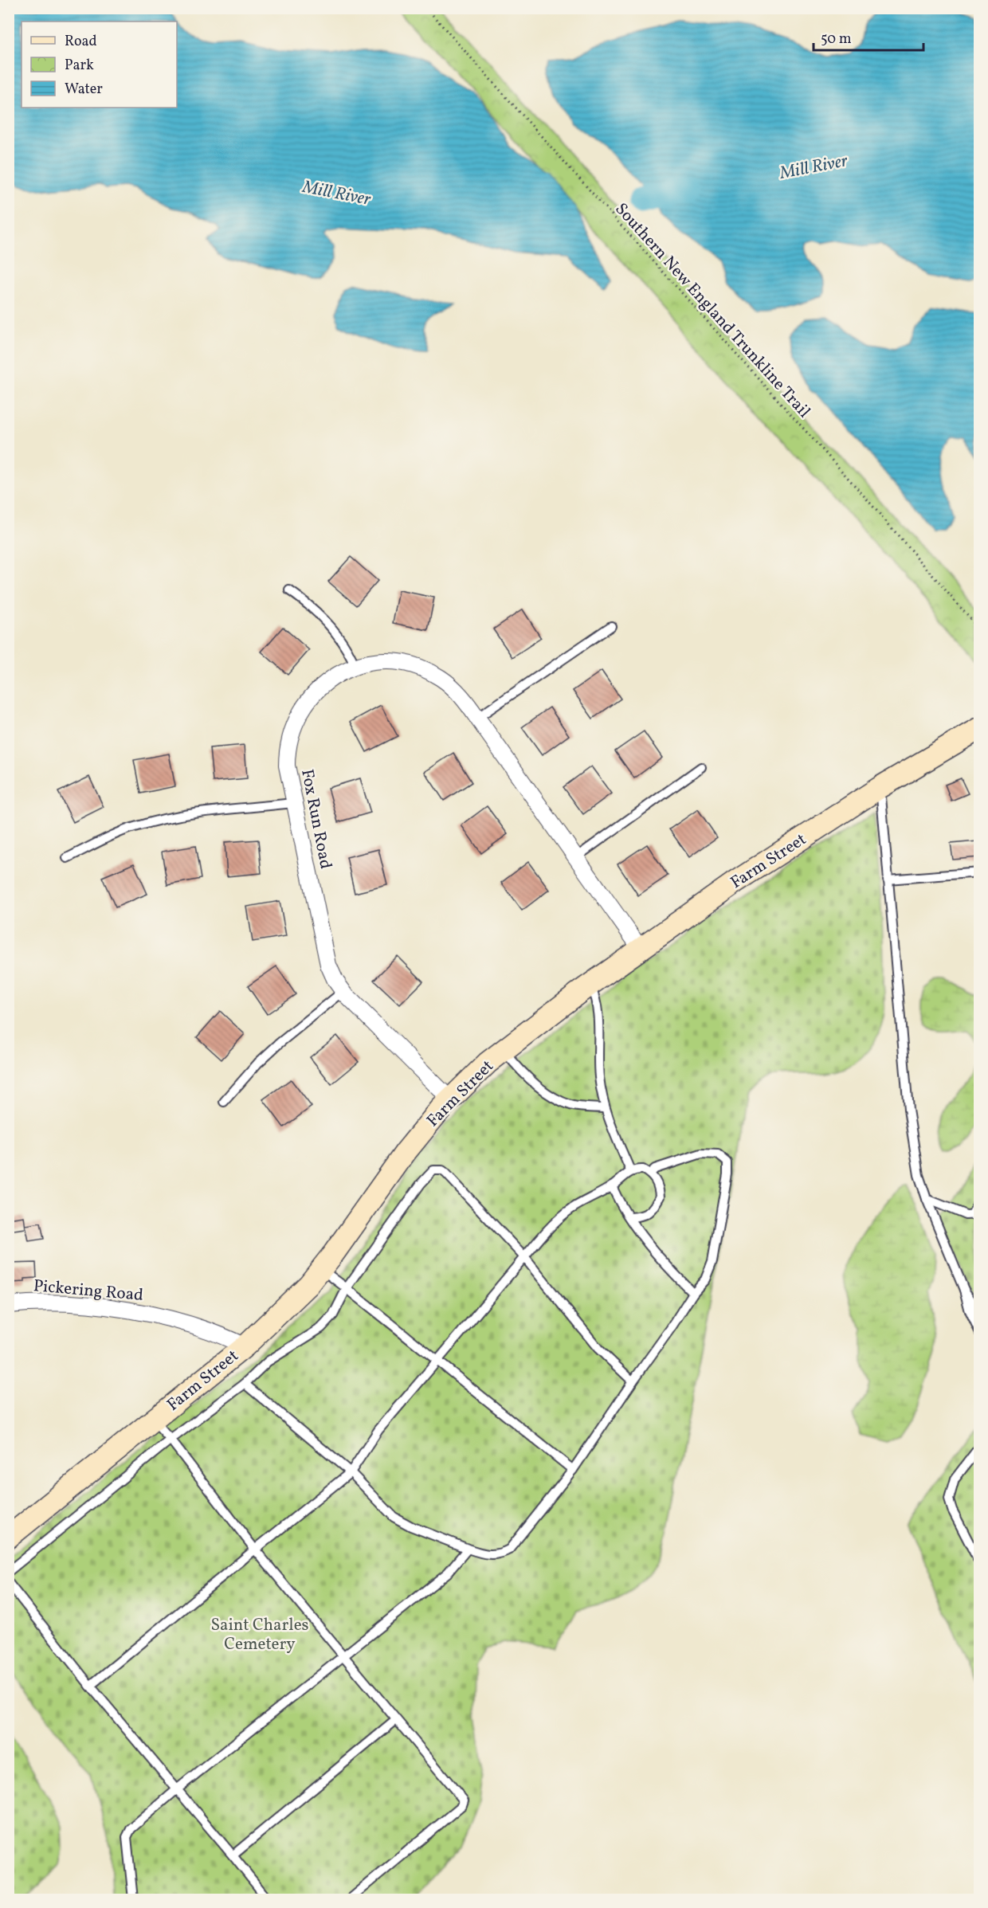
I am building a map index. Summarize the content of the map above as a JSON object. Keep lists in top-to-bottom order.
{
  "streets": {
    "street": ["Fox Run Road", "Farm Street", "Pickering Road"],
    "path": ["Southern New England Trunkline Trail"]
  },
  "crossings": [
    ["Fox Run Road", "Farm Street"],
    ["Farm Street", "Pickering Road"]
  ],
  "water": ["Mill River"],
  "parks": ["Saint Charles Cemetery"],
  "legend": ["Road", "Park", "Water"],
  "scale_bar": "50 m"
}
